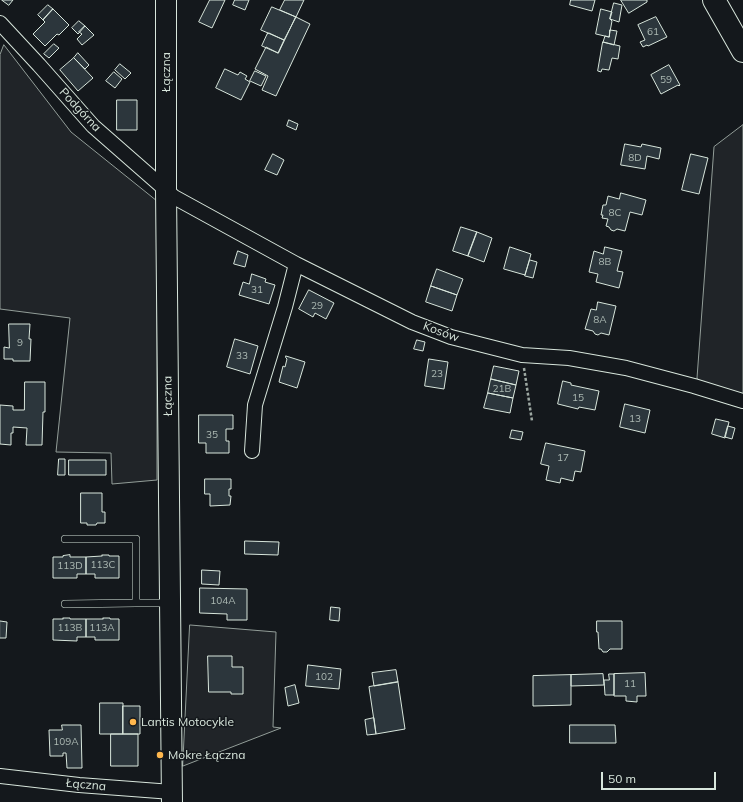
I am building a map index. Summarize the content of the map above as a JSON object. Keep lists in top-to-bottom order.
{
  "streets": {
    "street": ["Łączna", "Podgórna", "Kosów"]
  },
  "crossings": [
    ["Łączna", "Podgórna"],
    ["Łączna", "Kosów"],
    ["Podgórna", "Kosów"]
  ],
  "places": ["Lantis Motocykle", "Mokre Łączna"],
  "house_numbers": [
    "61",
    "59",
    "8D",
    "8C",
    "8B",
    "31",
    "29",
    "8A",
    "9",
    "33",
    "23",
    "21B",
    "15",
    "13",
    "35",
    "17",
    "113C",
    "113D",
    "104A",
    "113B",
    "113A",
    "102",
    "11",
    "109A"
  ],
  "scale_bar": "50 m"
}
